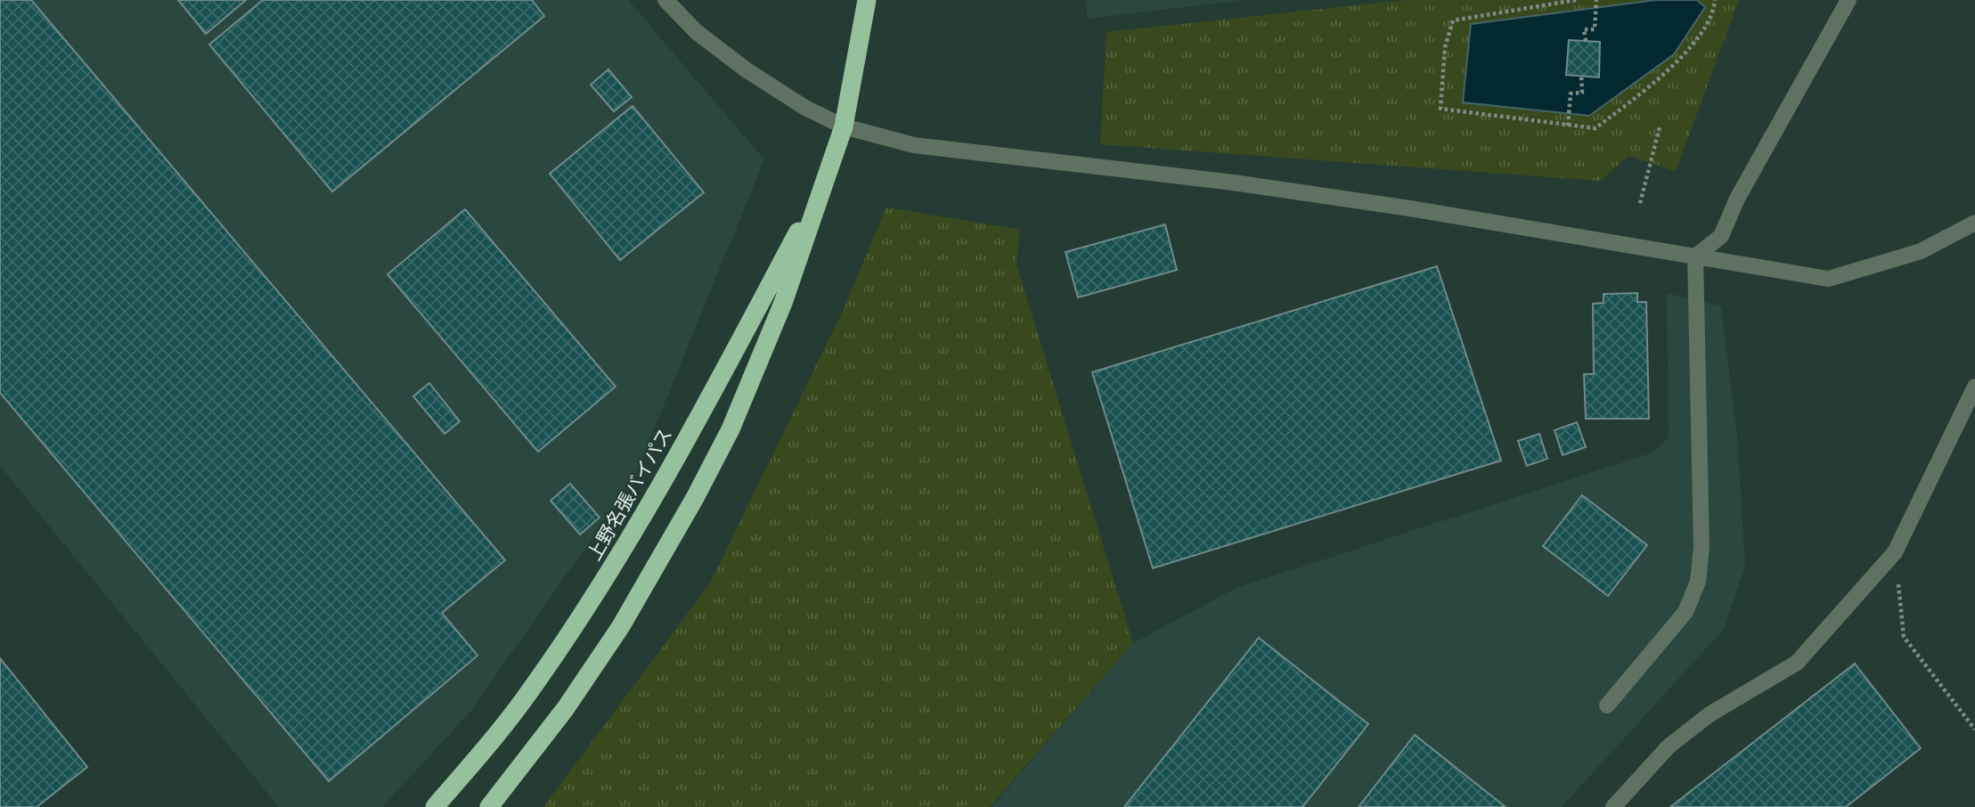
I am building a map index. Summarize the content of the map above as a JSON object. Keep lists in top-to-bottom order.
{
  "streets": {
    "highway": ["上野名張バイパス"]
  }
}
